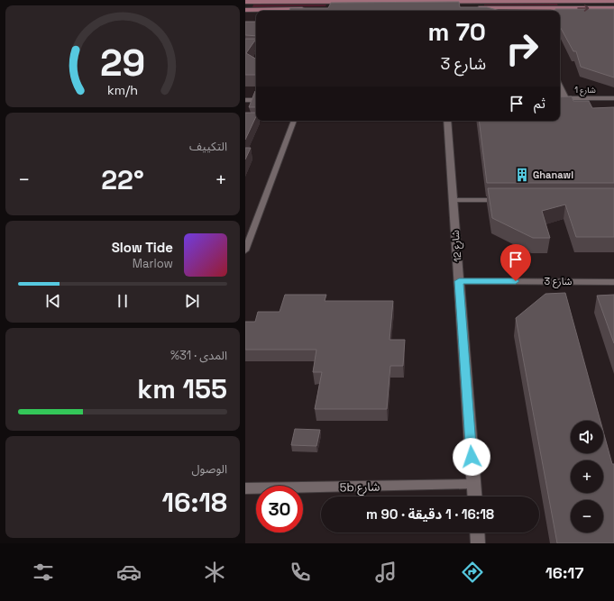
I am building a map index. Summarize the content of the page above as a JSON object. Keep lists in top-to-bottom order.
{
  "streets": {
    "street": ["شارع 1", "شارع 12", "شارع 3"],
    "lane": ["5b شارع"]
  },
  "crossings": [
    ["شارع 12", "شارع 3"],
    ["شارع 12", "5b شارع"]
  ],
  "places": {
    "building": ["Ghanawi"]
  },
  "page": {
    "turn": ["70 m", "شارع 3"],
    "then": "ثم",
    "tile": [
      "التكييف",
      ["المدى · 31%", "155 km"],
      ["الوصول", "16:18"]
    ],
    "heat": ["−", "22°", "+"],
    "song": ["Slow Tide", "Marlow"],
    "map_buttons": ["+", "−"],
    "limit": "30",
    "trip": "16:18 · 1 دقيقة · 90 m",
    "tabs": "16:17",
    "gauge": ["29", "km/h"]
  }
}
